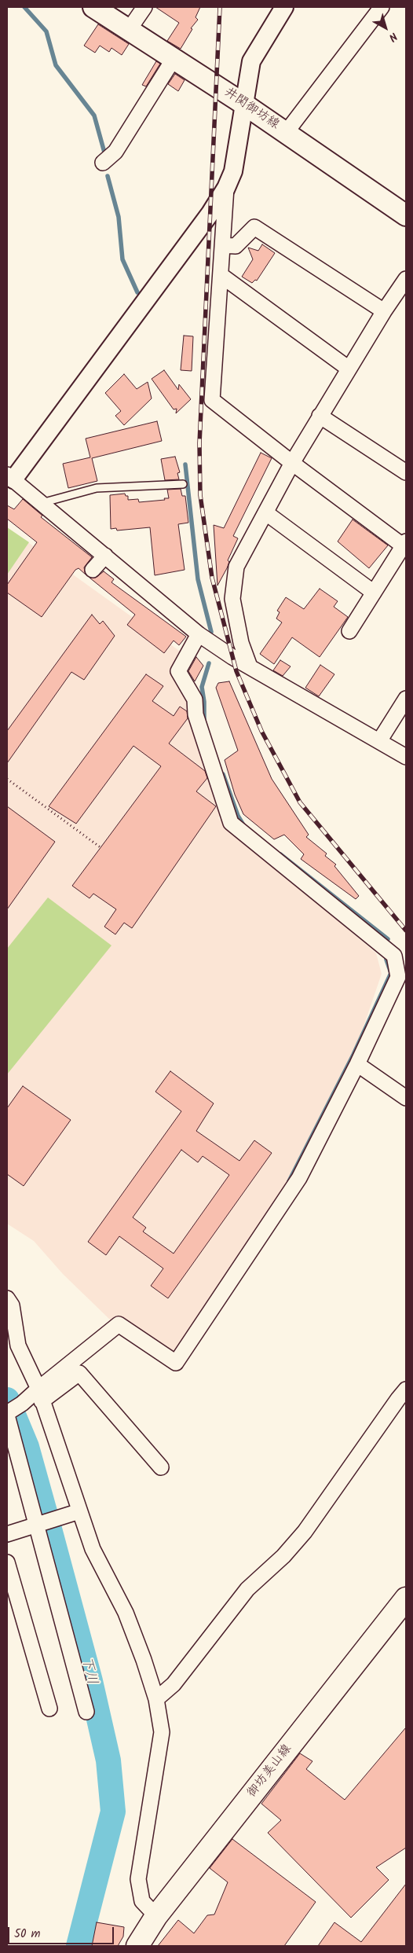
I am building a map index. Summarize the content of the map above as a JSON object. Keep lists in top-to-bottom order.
{
  "streets": {
    "main road": ["井関御坊線", "御坊美山線"]
  },
  "water": ["下川"],
  "scale_bar": "50 m",
  "north": "bottom right"
}
